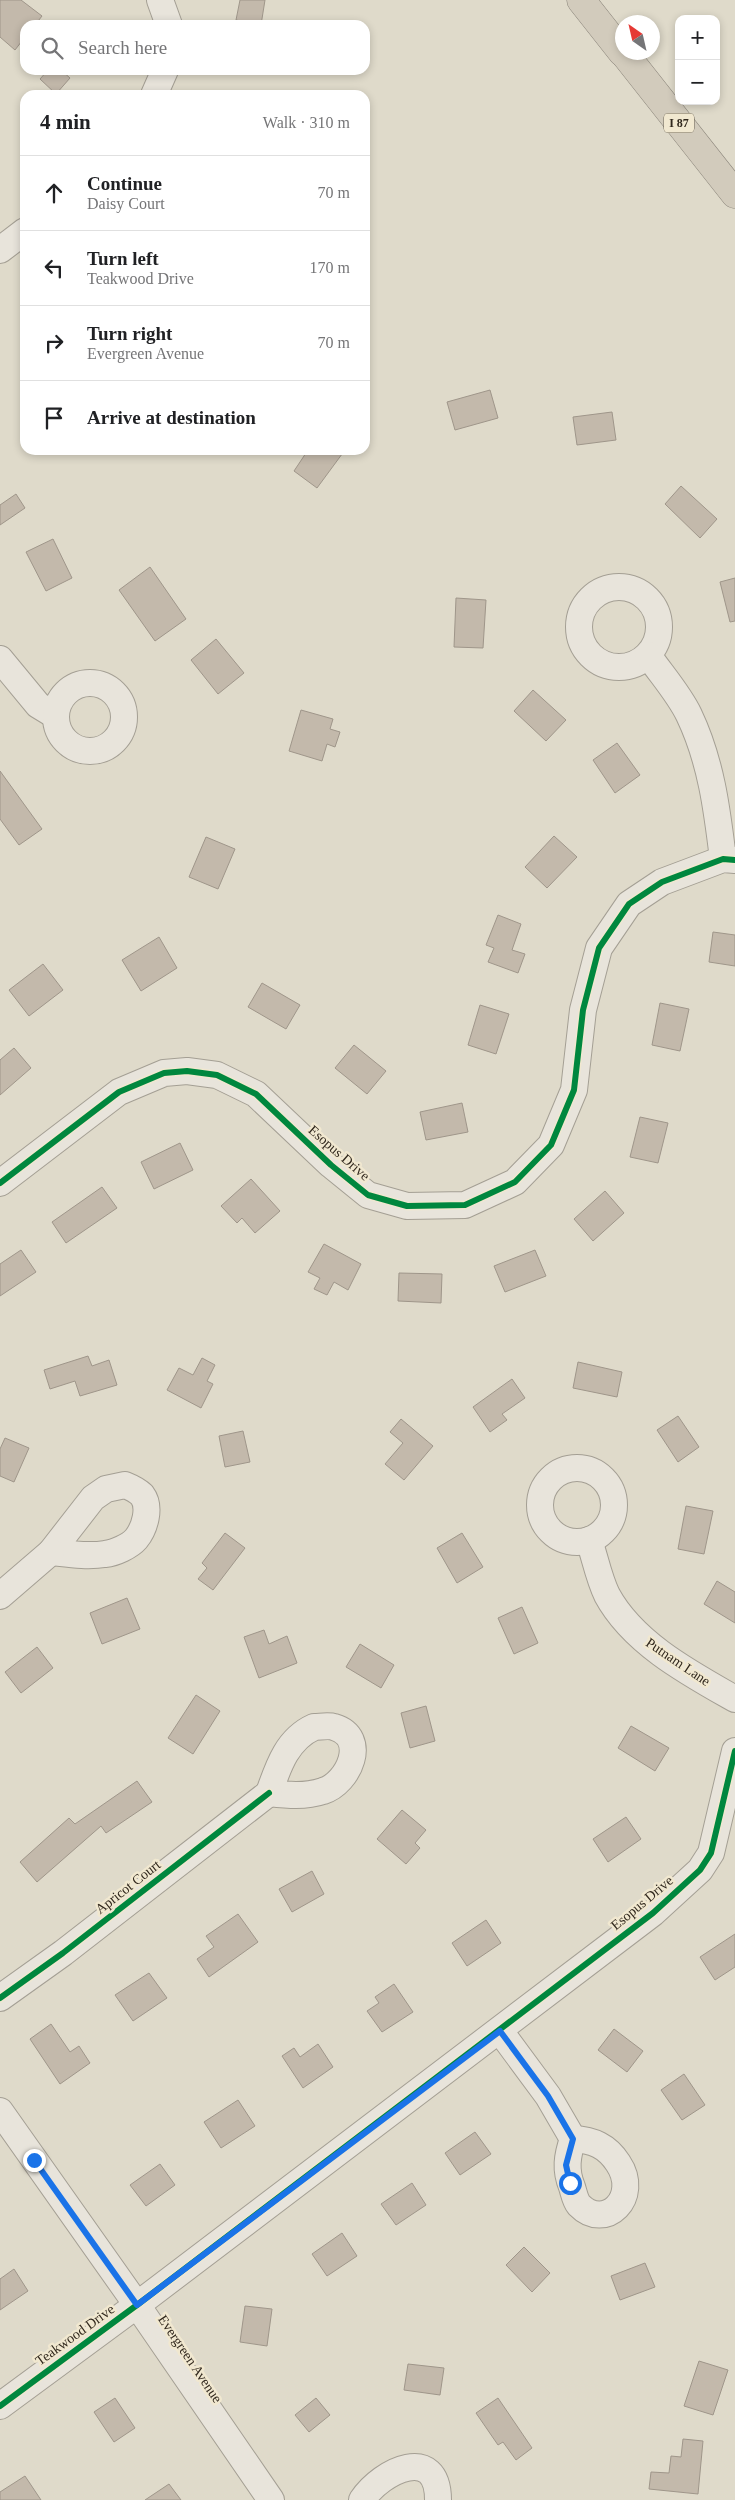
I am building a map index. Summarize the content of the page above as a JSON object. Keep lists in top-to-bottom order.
{
  "streets": {
    "highway": ["I 87"],
    "street": [
      "Esopus Drive",
      "Putnam Lane",
      "Apricot Court",
      "Teakwood Drive",
      "Evergreen Avenue"
    ]
  },
  "crossings": [
    ["Esopus Drive", "Teakwood Drive"],
    ["Teakwood Drive", "Evergreen Avenue"]
  ],
  "north": "top left",
  "page": {
    "map_buttons": ["+", "−"],
    "search": "Search here",
    "heading": ["4 min", "Walk · 310 m"],
    "list": [
      ["Continue", "Daisy Court", "70 m"],
      ["Turn left", "Teakwood Drive", "170 m"],
      ["Turn right", "Evergreen Avenue", "70 m"],
      "Arrive at destination"
    ]
  }
}
